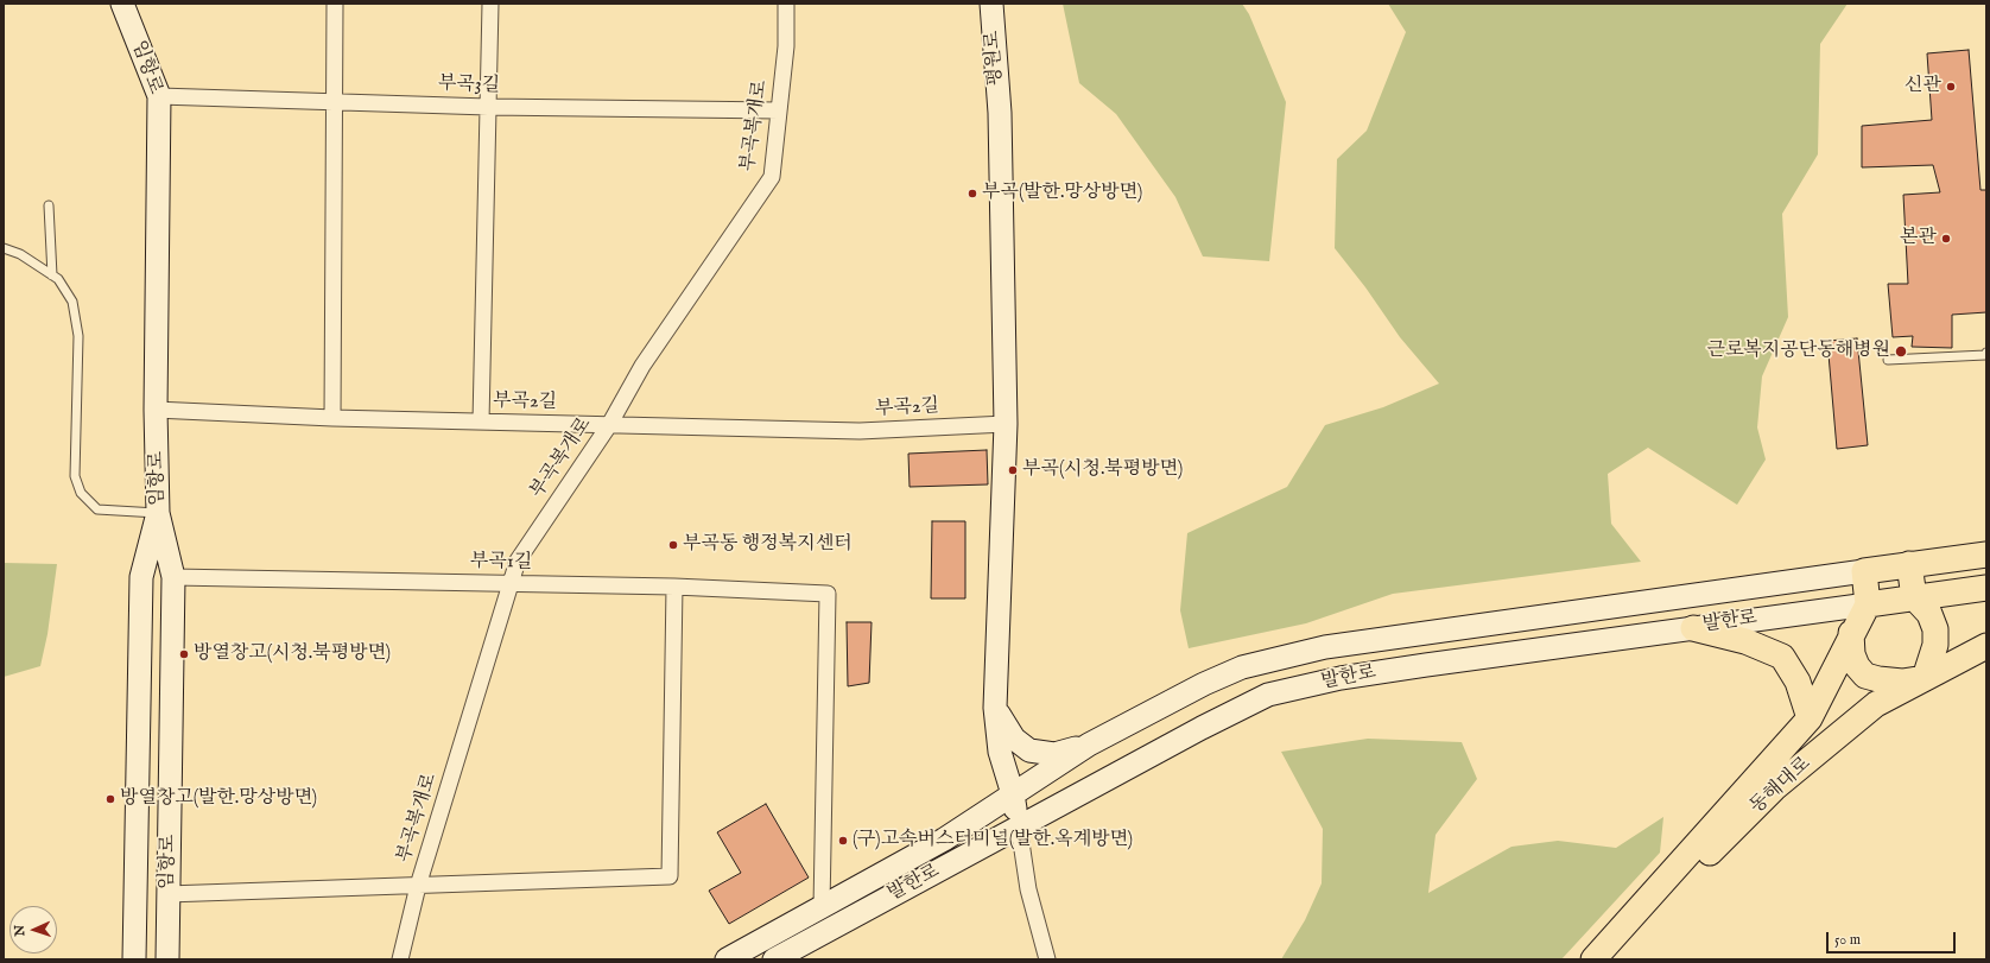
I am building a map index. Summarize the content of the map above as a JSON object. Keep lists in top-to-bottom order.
{
  "streets": {
    "main road": ["발한로", "동해대로"],
    "street": [
      "평원로",
      "임항로",
      "부곡3길",
      "부곡복개로",
      "부곡2길",
      "부곡1길"
    ]
  },
  "crossings": [
    ["평원로", "부곡2길"],
    ["평원로", "발한로"],
    ["임항로", "부곡3길"],
    ["임항로", "부곡2길"],
    ["임항로", "부곡1길"],
    ["부곡3길", "부곡복개로"],
    ["부곡복개로", "부곡2길"],
    ["부곡복개로", "부곡1길"],
    ["부곡1길", "발한로"],
    ["발한로", "동해대로"]
  ],
  "places": [
    "신관",
    "부곡(발한.망상방면)",
    "본관",
    "근로복지공단동해병원",
    "부곡(시청.북평방면)",
    "부곡동 행정복지센터",
    "방열창고(시청.북평방면)",
    "방열창고(발한.망상방면)",
    "(구)고속버스터미널(발한.옥계방면)"
  ],
  "scale_bar": "50 m",
  "north": "left"
}
